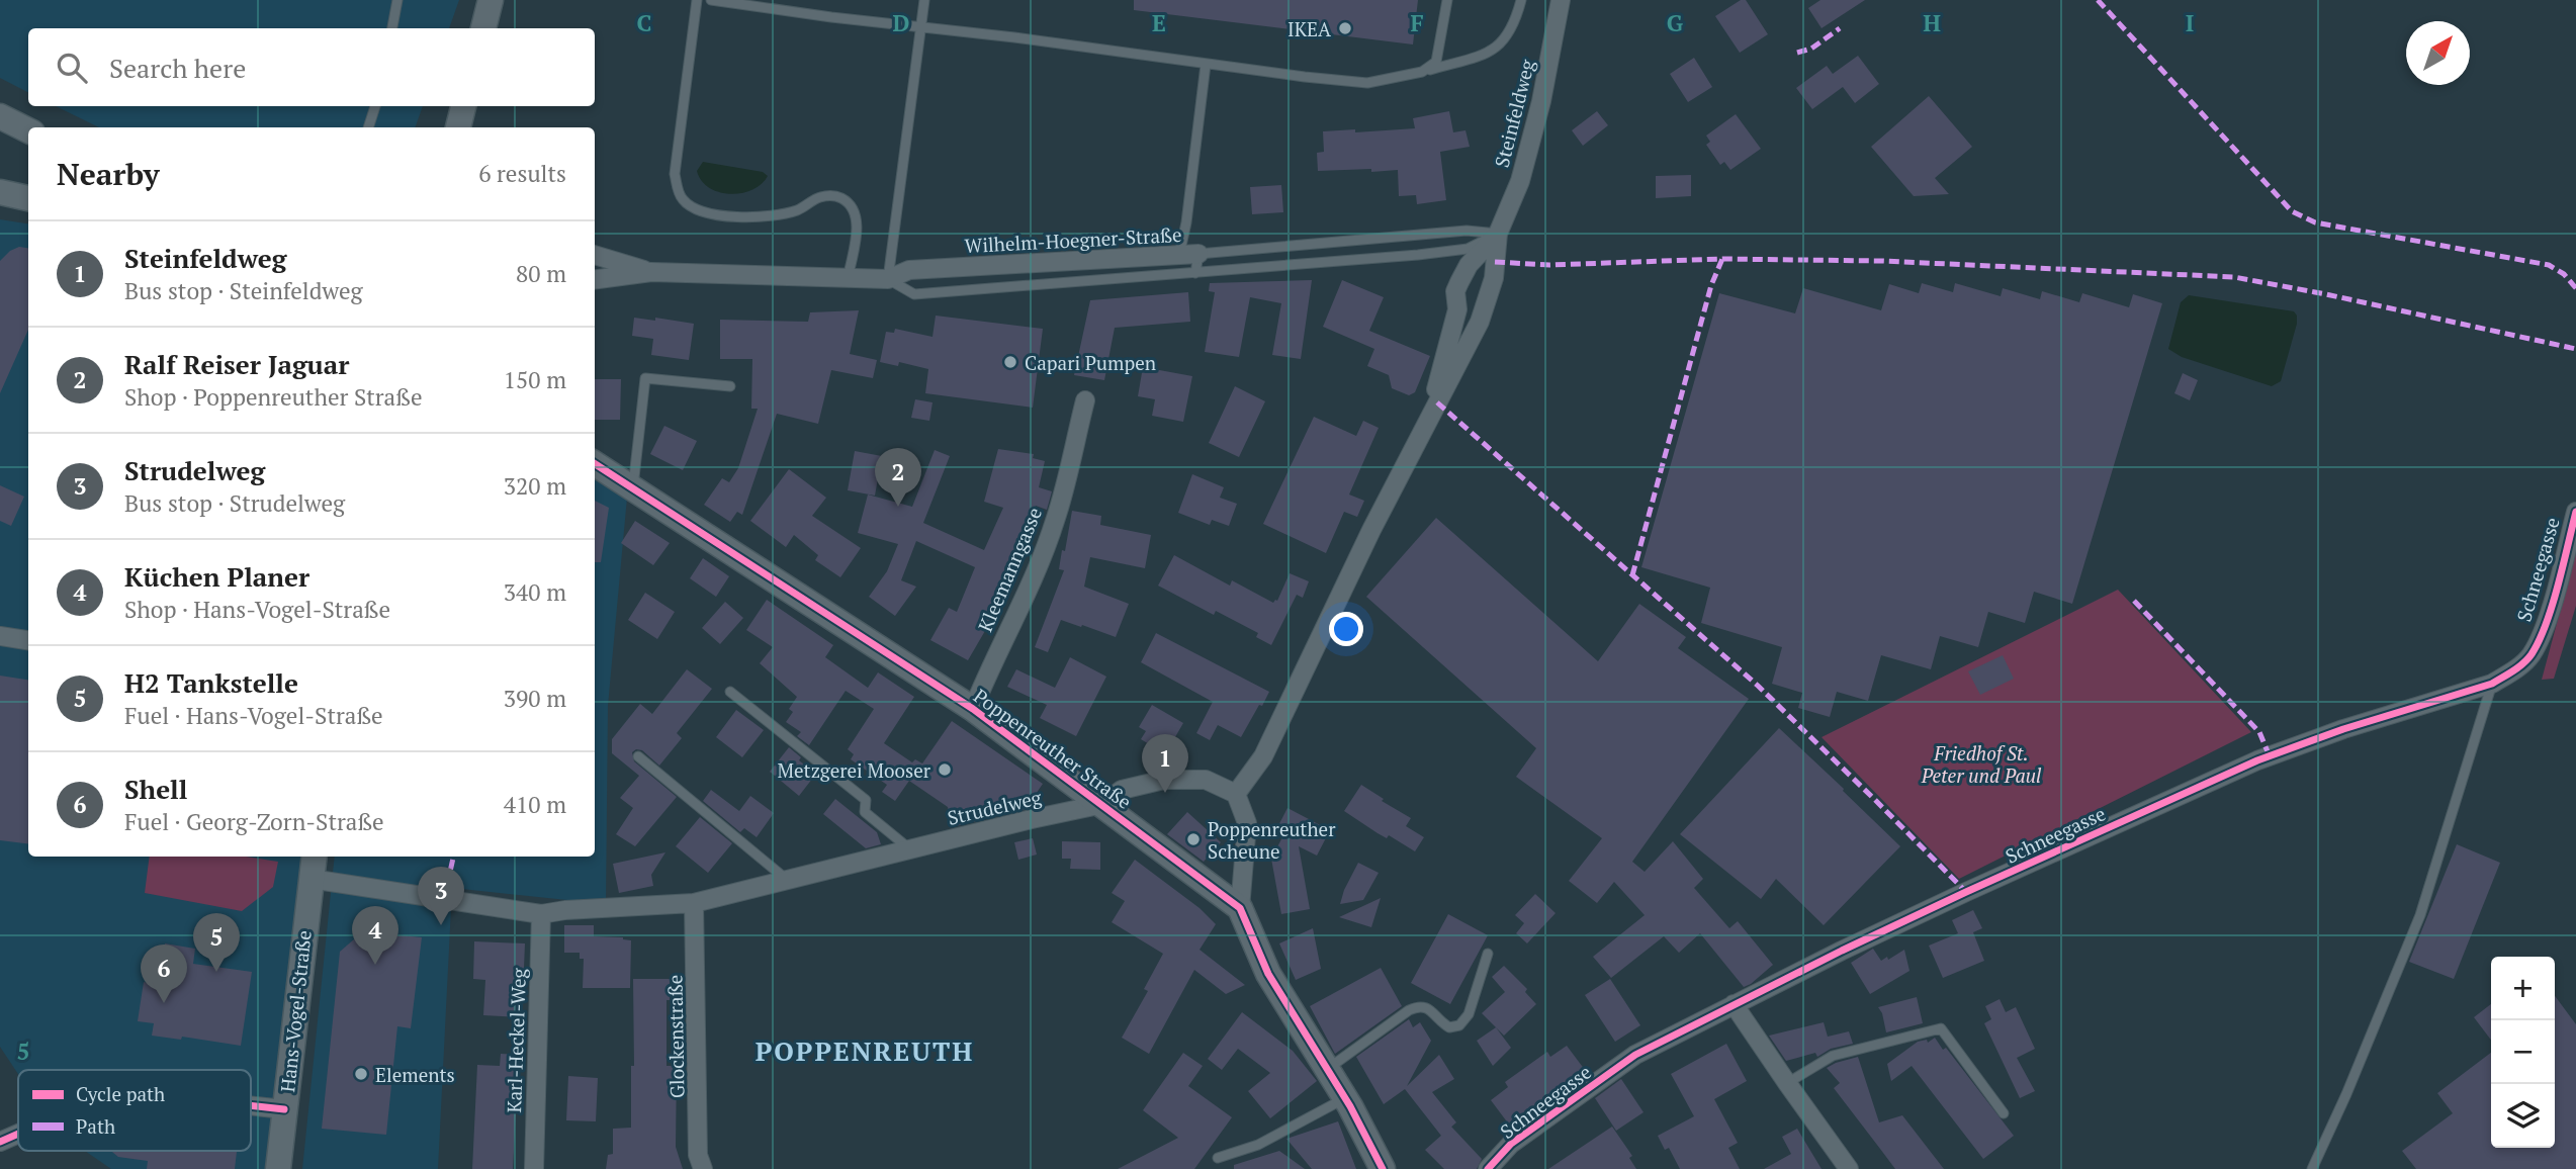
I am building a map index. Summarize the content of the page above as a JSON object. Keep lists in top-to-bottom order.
{
  "streets": {
    "street": [
      "Steinfeldweg",
      "Wilhelm-Hoegner-Straße",
      "Kleemanngasse",
      "Schneegasse",
      "Poppenreuther Straße",
      "Strudelweg",
      "Hans-Vogel-Straße",
      "Glockenstraße",
      "Karl-Heckel-Weg"
    ]
  },
  "crossings": [
    ["Steinfeldweg", "Wilhelm-Hoegner-Straße"],
    ["Kleemanngasse", "Poppenreuther Straße"],
    ["Poppenreuther Straße", "Strudelweg"],
    ["Strudelweg", "Hans-Vogel-Straße"],
    ["Strudelweg", "Glockenstraße"],
    ["Strudelweg", "Karl-Heckel-Weg"]
  ],
  "districts": ["POPPENREUTH"],
  "parks": ["Friedhof St. Peter und Paul"],
  "places": [
    "IKEA",
    "Capari Pumpen",
    "Metzgerei Mooser",
    "Poppenreuther Scheune",
    "Elements"
  ],
  "legend": ["Cycle path", "Path"],
  "north": "top right",
  "page": {
    "search": "Search here",
    "heading": ["Nearby", "6 results"],
    "list": [
      {
        "mark": "1",
        "name": "Steinfeldweg",
        "note": "Bus stop · Steinfeldweg",
        "value": "80 m"
      },
      {
        "mark": "2",
        "name": "Ralf Reiser Jaguar",
        "note": "Shop · Poppenreuther Straße",
        "value": "150 m"
      },
      {
        "mark": "3",
        "name": "Strudelweg",
        "note": "Bus stop · Strudelweg",
        "value": "320 m"
      },
      {
        "mark": "4",
        "name": "Küchen Planer",
        "note": "Shop · Hans-Vogel-Straße",
        "value": "340 m"
      },
      {
        "mark": "5",
        "name": "H2 Tankstelle",
        "note": "Fuel · Hans-Vogel-Straße",
        "value": "390 m"
      },
      {
        "mark": "6",
        "name": "Shell",
        "note": "Fuel · Georg-Zorn-Straße",
        "value": "410 m"
      }
    ],
    "pins": [
      "2",
      "1",
      "3",
      "4",
      "5",
      "6"
    ],
    "map_buttons": ["+", "−"]
  },
  "grid": {
    "columns": [
      "C",
      "D",
      "E",
      "F",
      "G",
      "H",
      "I"
    ],
    "rows": ["5"]
  }
}
